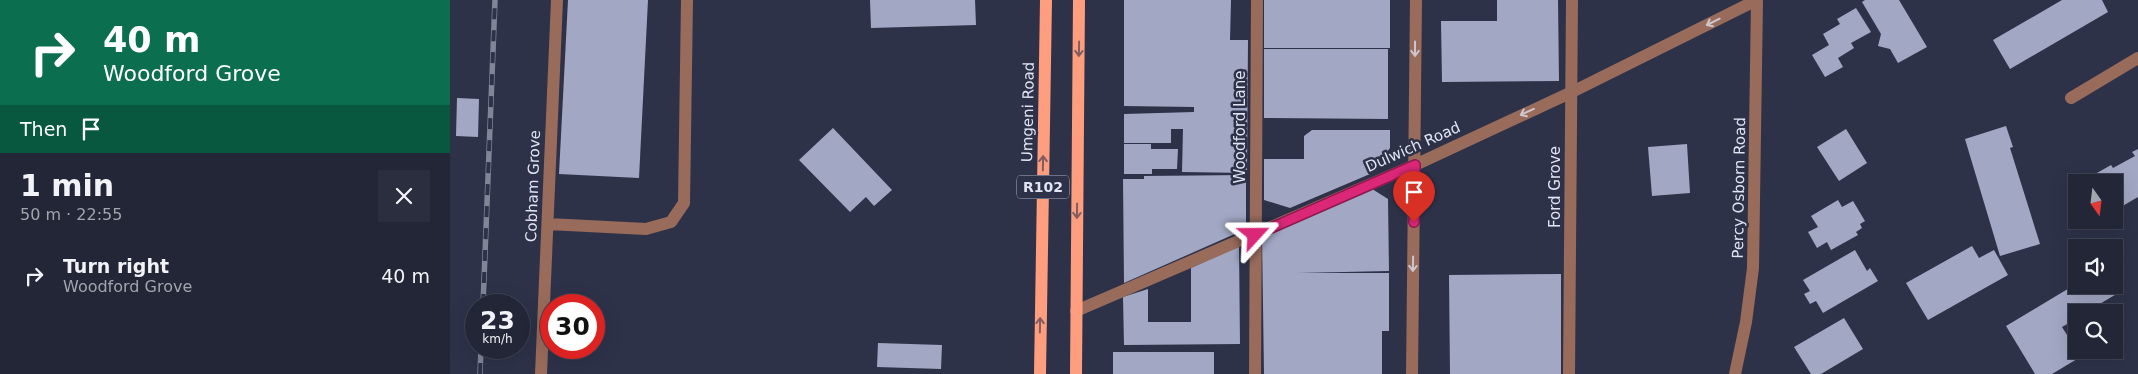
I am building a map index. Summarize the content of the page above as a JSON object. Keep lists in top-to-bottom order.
{
  "streets": {
    "main road": ["Umgeni Road", "R102"],
    "street": [
      "Woodford Lane",
      "Dulwich Road",
      "Cobham Grove",
      "Ford Grove",
      "Percy Osborn Road"
    ]
  },
  "crossings": [
    ["Woodford Lane", "Dulwich Road"],
    ["Dulwich Road", "R102"],
    ["Dulwich Road", "Ford Grove"],
    ["Dulwich Road", "Percy Osborn Road"]
  ],
  "one_way": ["Dulwich Road"],
  "north": "bottom",
  "page": {
    "turn": ["40 m", "Woodford Grove"],
    "then": "Then",
    "heading": ["1 min", "50 m · 22:55"],
    "list": [
      {
        "name": "Turn right",
        "note": "Woodford Grove",
        "value": "40 m"
      }
    ],
    "speed": "23 km/h",
    "limit": "30"
  }
}
